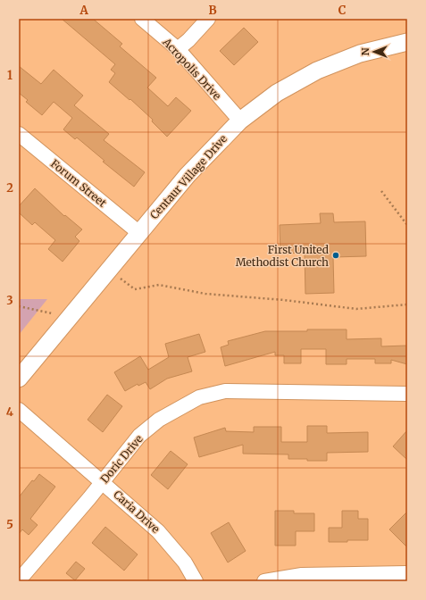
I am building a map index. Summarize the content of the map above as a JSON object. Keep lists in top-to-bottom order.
{
  "streets": {
    "street": [
      "Acropolis Drive",
      "Centaur Village Drive",
      "Forum Street",
      "Doric Drive",
      "Caria Drive"
    ]
  },
  "crossings": [
    ["Acropolis Drive", "Centaur Village Drive"],
    ["Centaur Village Drive", "Forum Street"],
    ["Doric Drive", "Caria Drive"]
  ],
  "places": ["First United Methodist Church"],
  "north": "left",
  "grid": {
    "columns": ["A", "B", "C"],
    "rows": [
      "1",
      "2",
      "3",
      "4",
      "5"
    ]
  }
}
